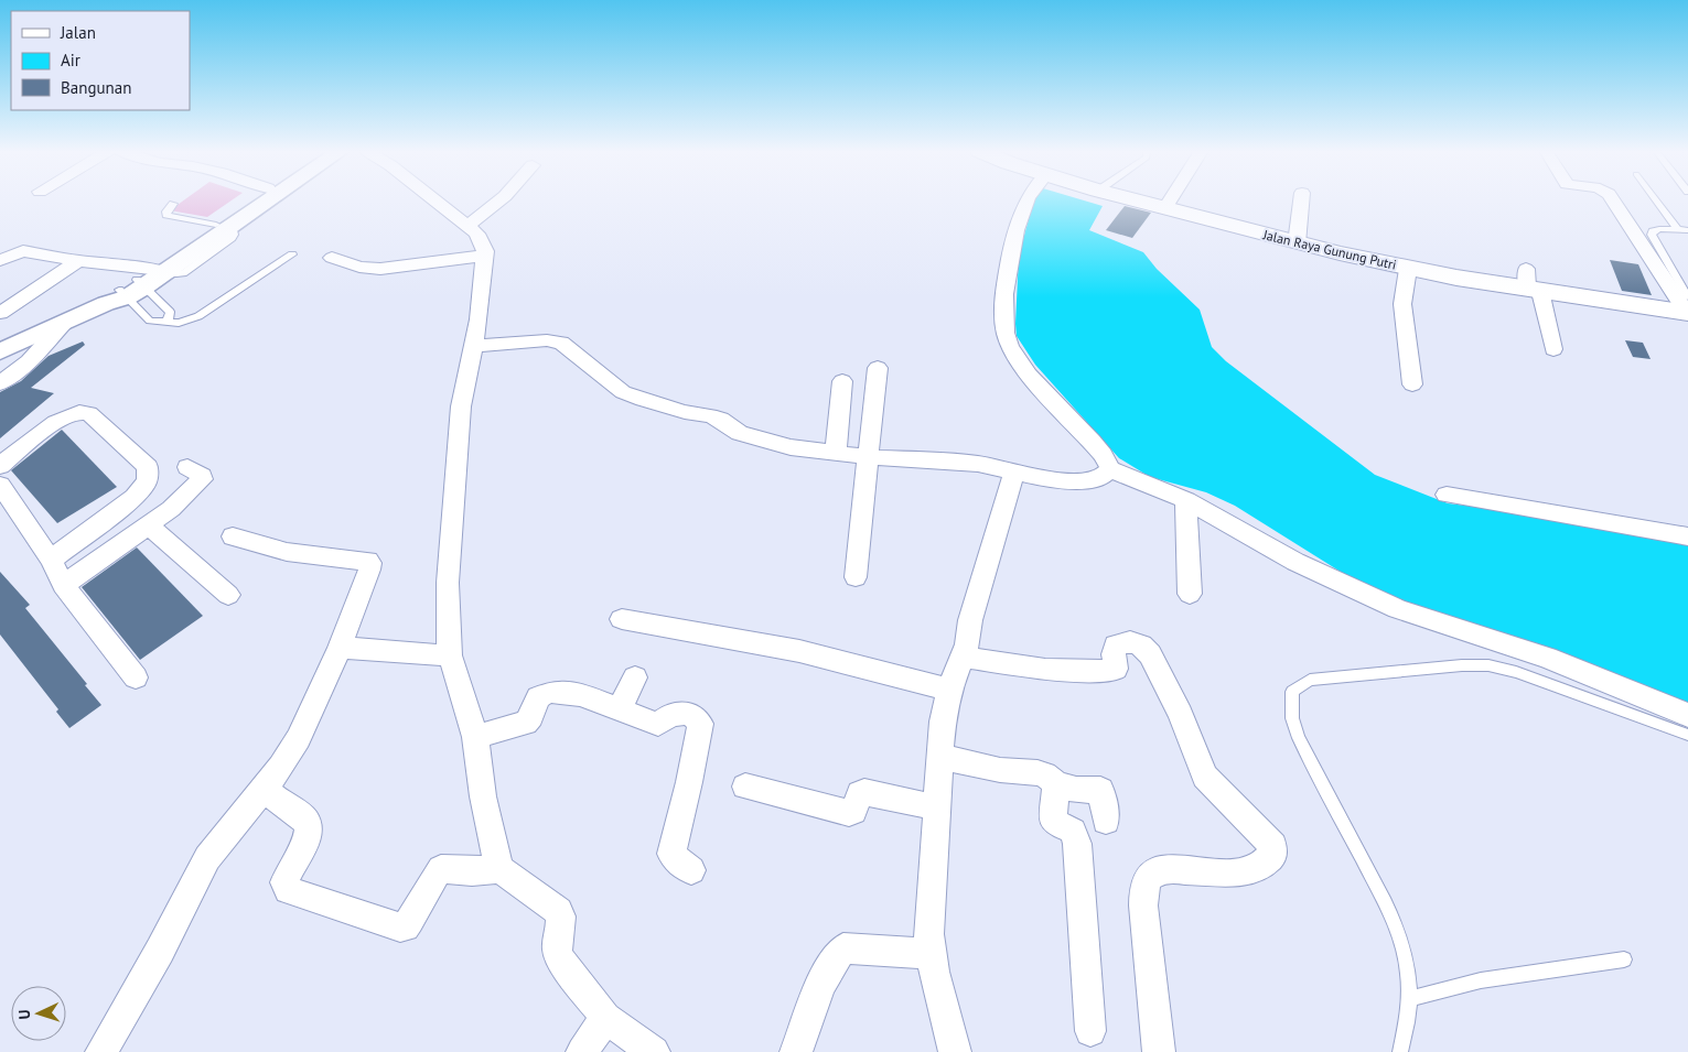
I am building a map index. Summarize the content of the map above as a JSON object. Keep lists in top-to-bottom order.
{
  "streets": {
    "main road": ["Jalan Raya Gunung Putri"]
  },
  "legend": ["Jalan", "Air", "Bangunan"],
  "north": "left"
}
